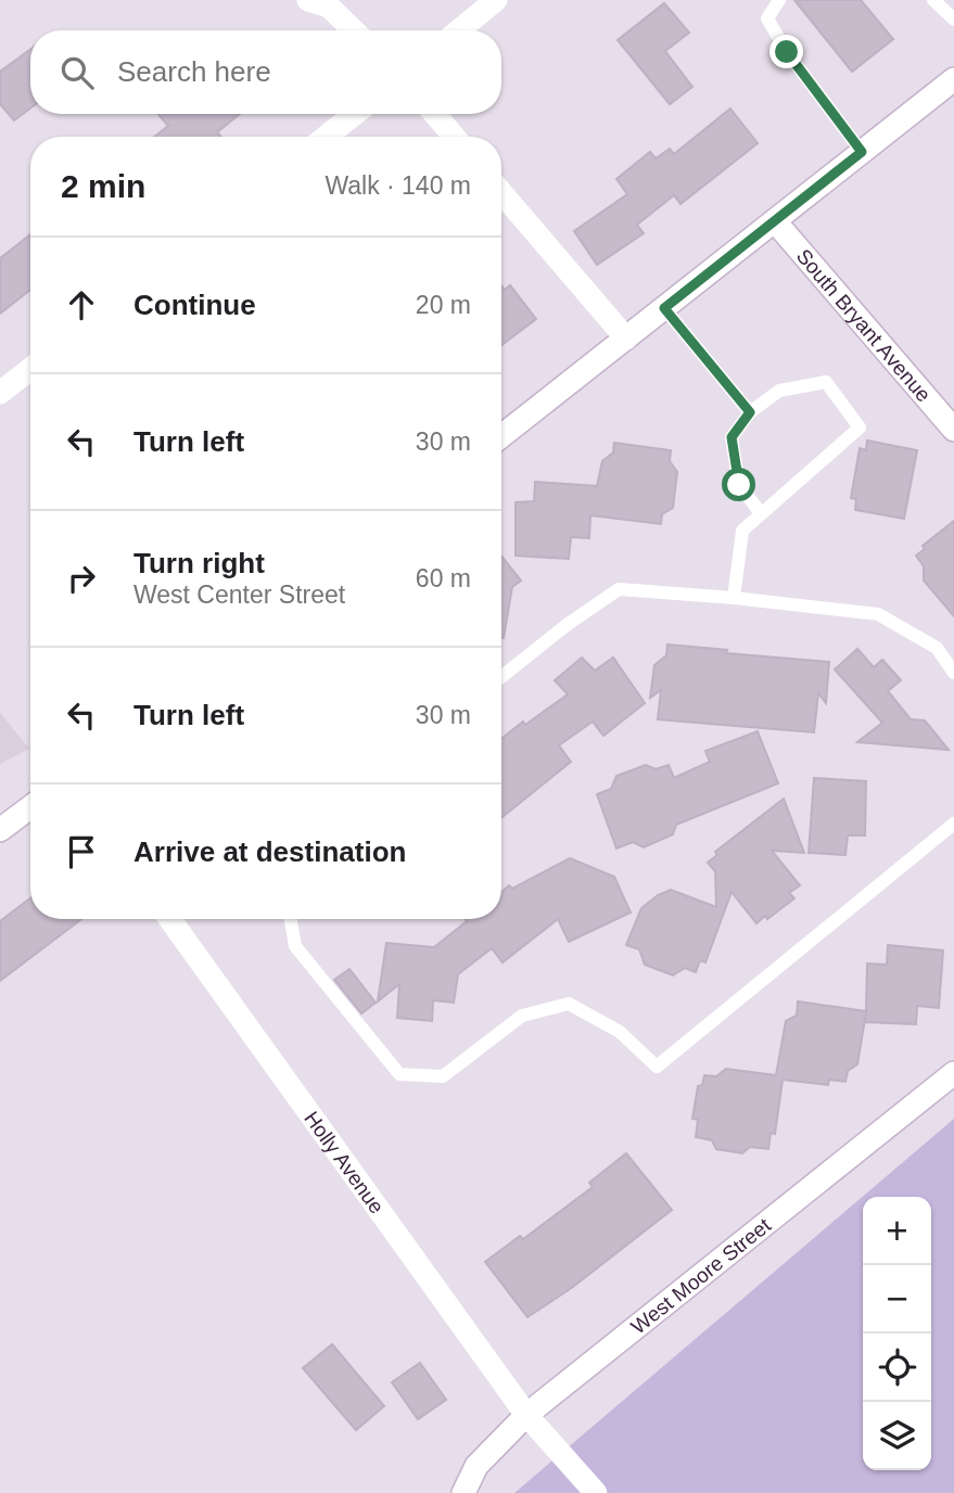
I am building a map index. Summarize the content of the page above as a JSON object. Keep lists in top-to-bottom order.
{
  "streets": {
    "street": ["South Bryant Avenue", "Holly Avenue", "West Moore Street"]
  },
  "crossings": [
    ["Holly Avenue", "West Moore Street"]
  ],
  "page": {
    "search": "Search here",
    "heading": ["2 min", "Walk · 140 m"],
    "list": [
      ["Continue", "20 m"],
      ["Turn left", "30 m"],
      ["Turn right", "West Center Street", "60 m"],
      ["Turn left", "30 m"],
      "Arrive at destination"
    ],
    "map_buttons": ["+", "−"]
  }
}
